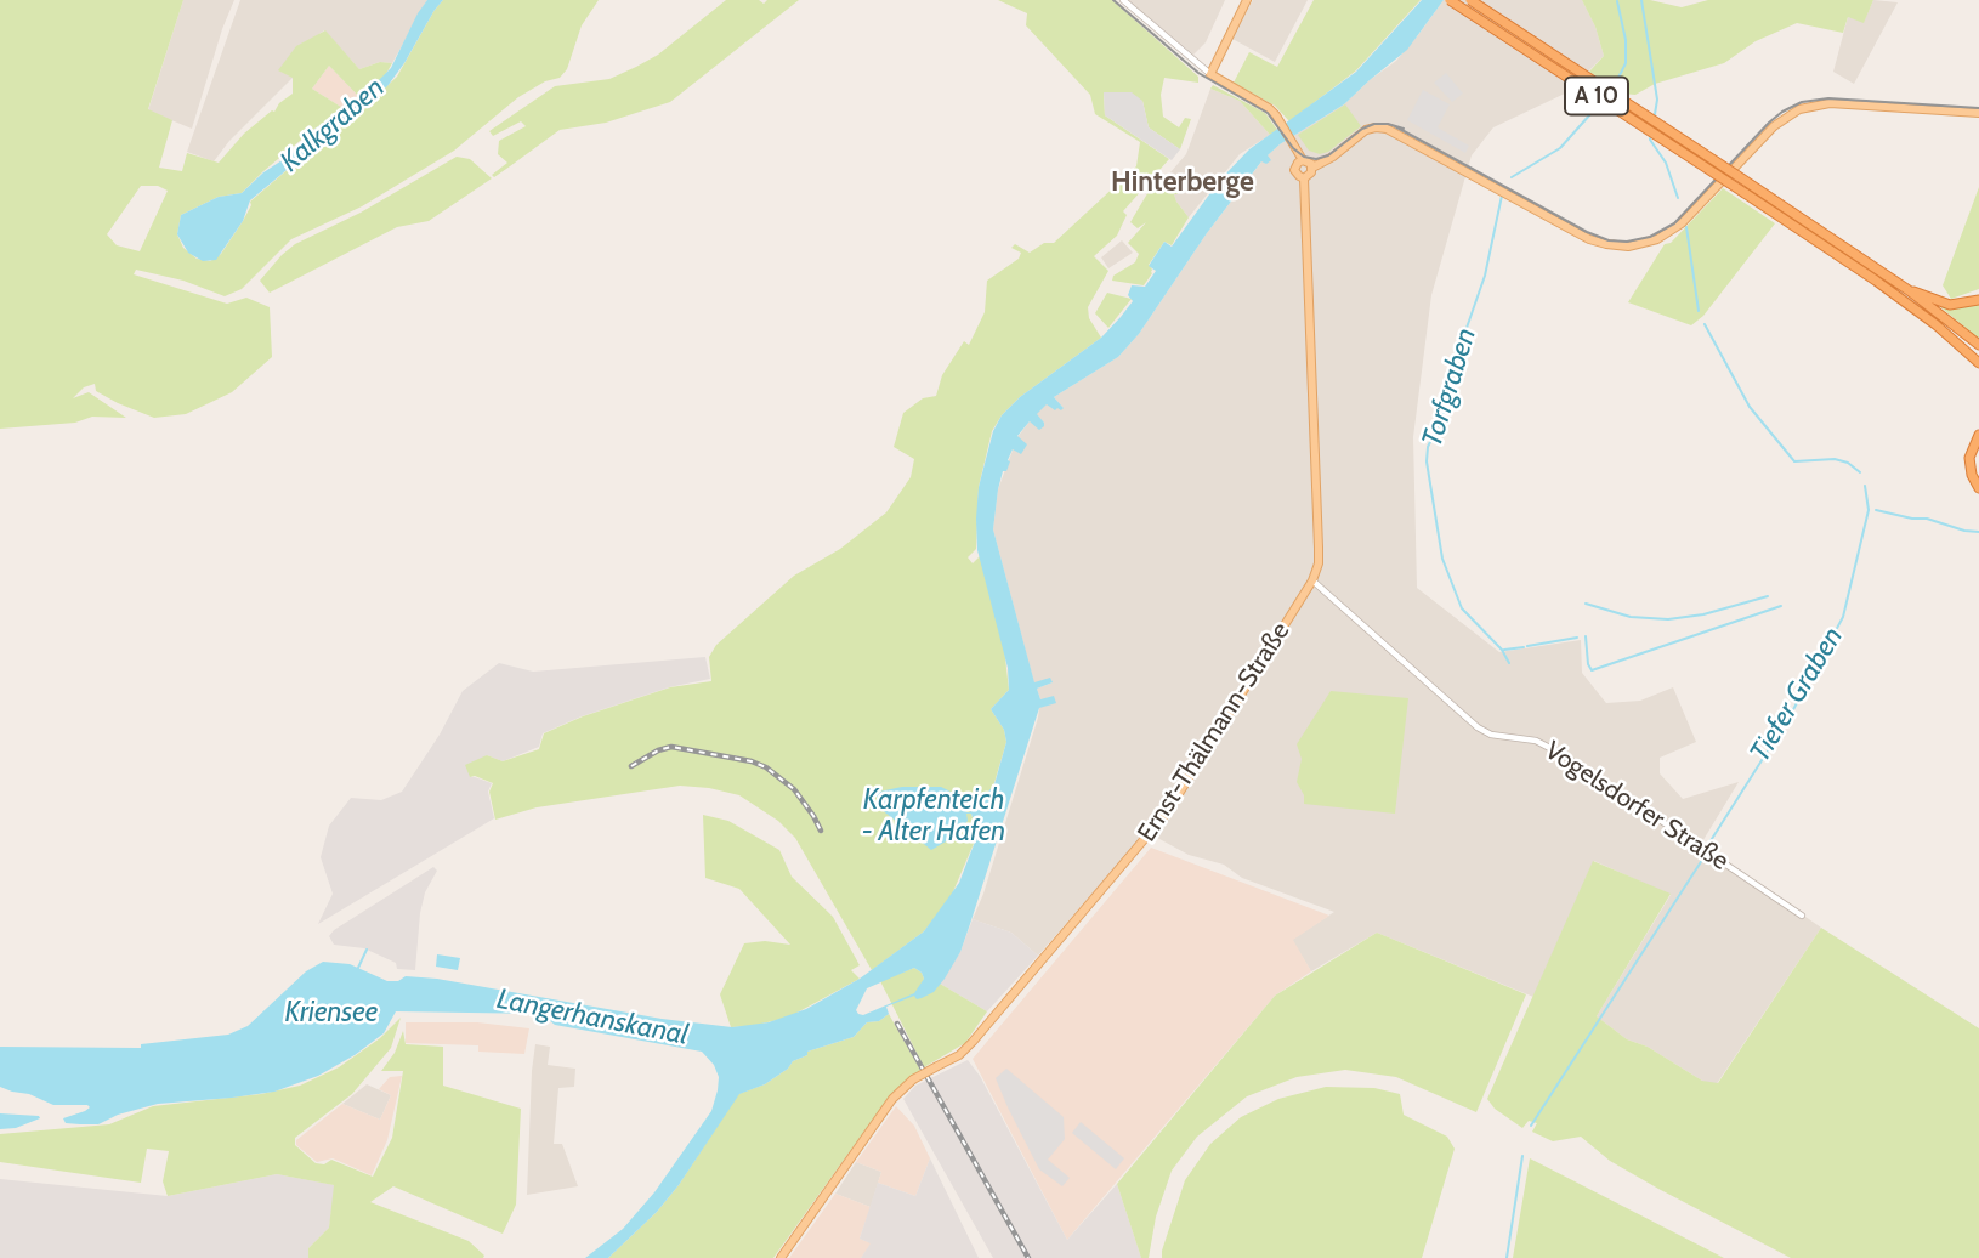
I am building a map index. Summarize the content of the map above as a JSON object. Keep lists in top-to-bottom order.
{
  "streets": {
    "highway": ["A 10"],
    "main road": ["Ernst-Thälmann-Straße"],
    "street": ["Vogelsdorfer Straße"]
  },
  "crossings": [
    ["Ernst-Thälmann-Straße", "Vogelsdorfer Straße"]
  ],
  "districts": ["Hinterberge"],
  "water": [
    "Kalkgraben",
    "Torfgraben",
    "Tiefer Graben",
    "Karpfenteich - Alter Hafen",
    "Kriensee",
    "Langerhanskanal"
  ]
}
